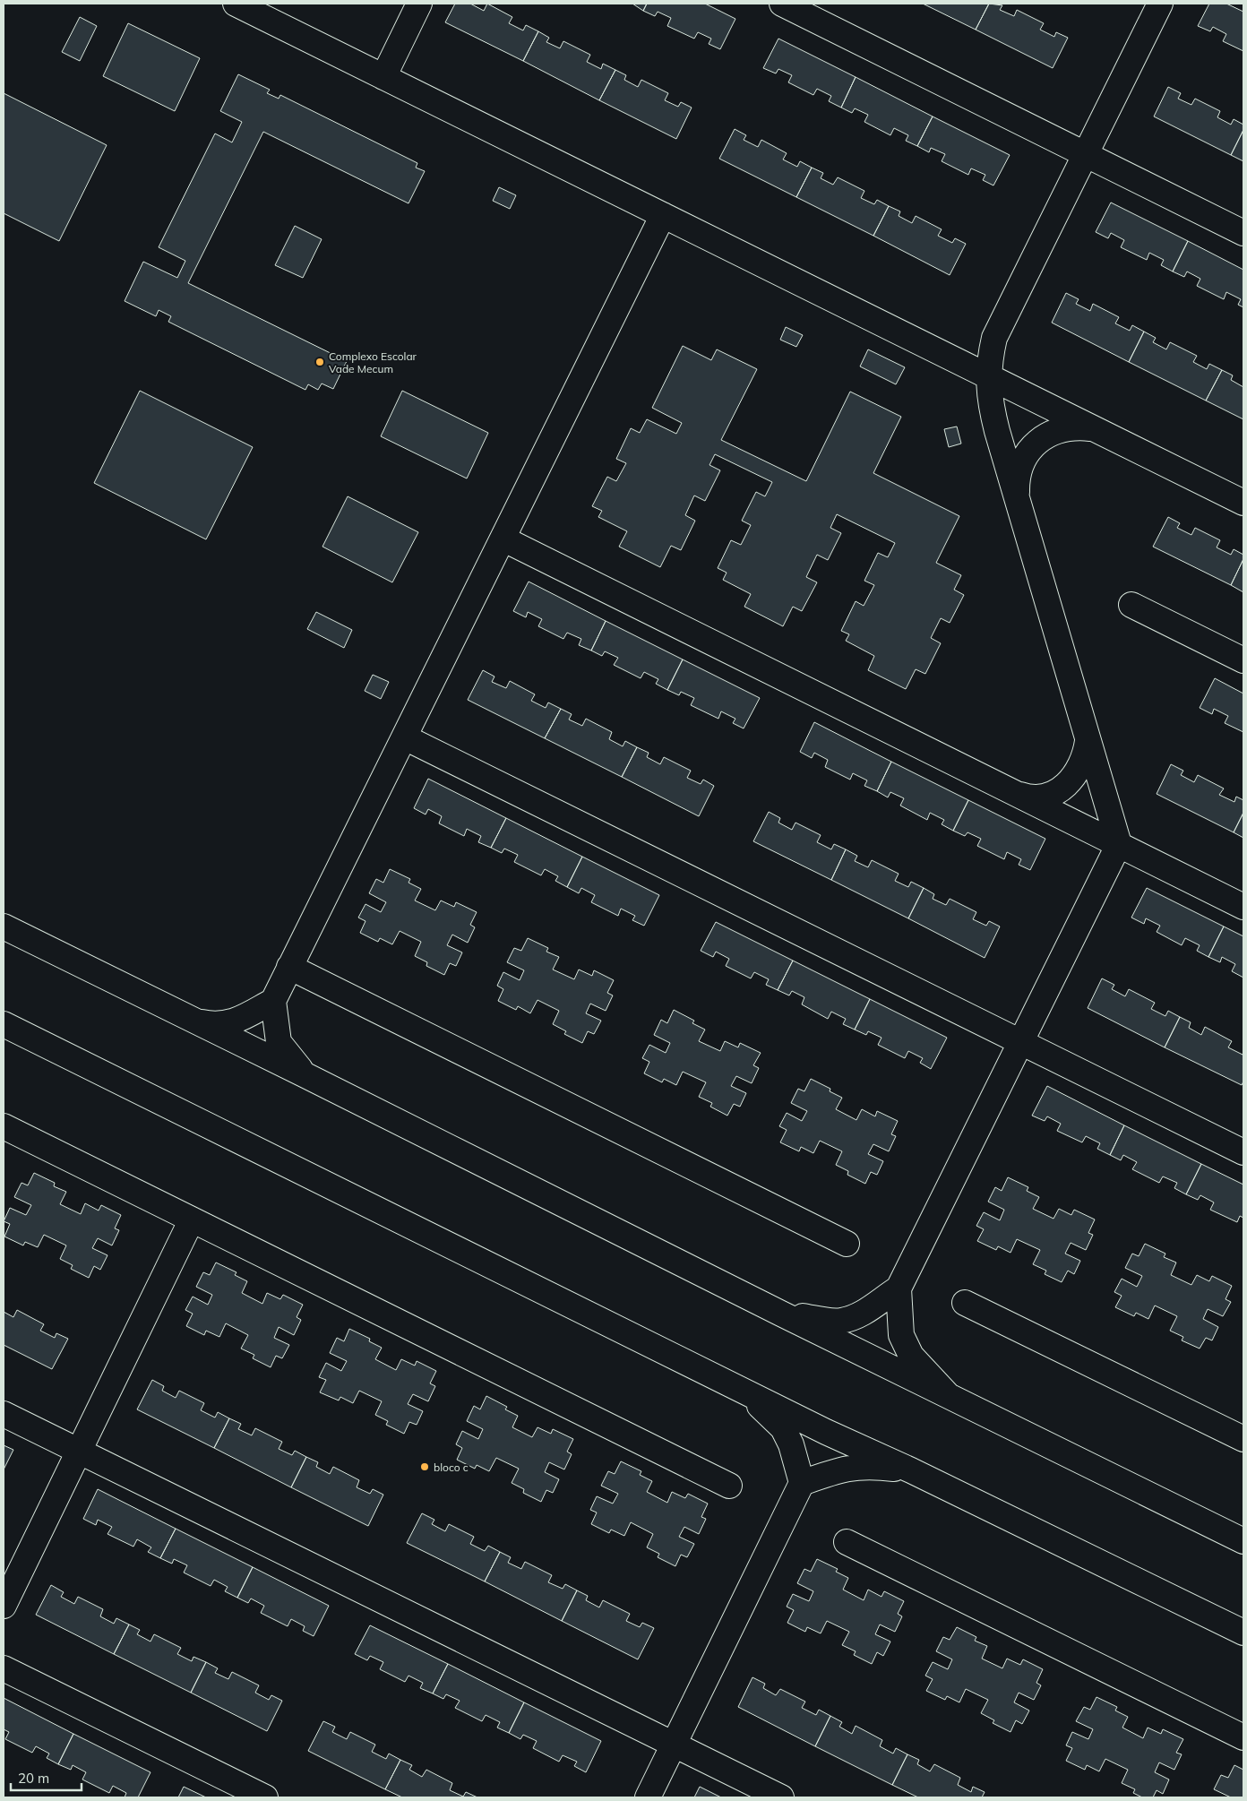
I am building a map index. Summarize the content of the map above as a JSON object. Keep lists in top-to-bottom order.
{
  "places": ["Complexo Escolar Vade Mecum", "bloco c"],
  "scale_bar": "20 m"
}
